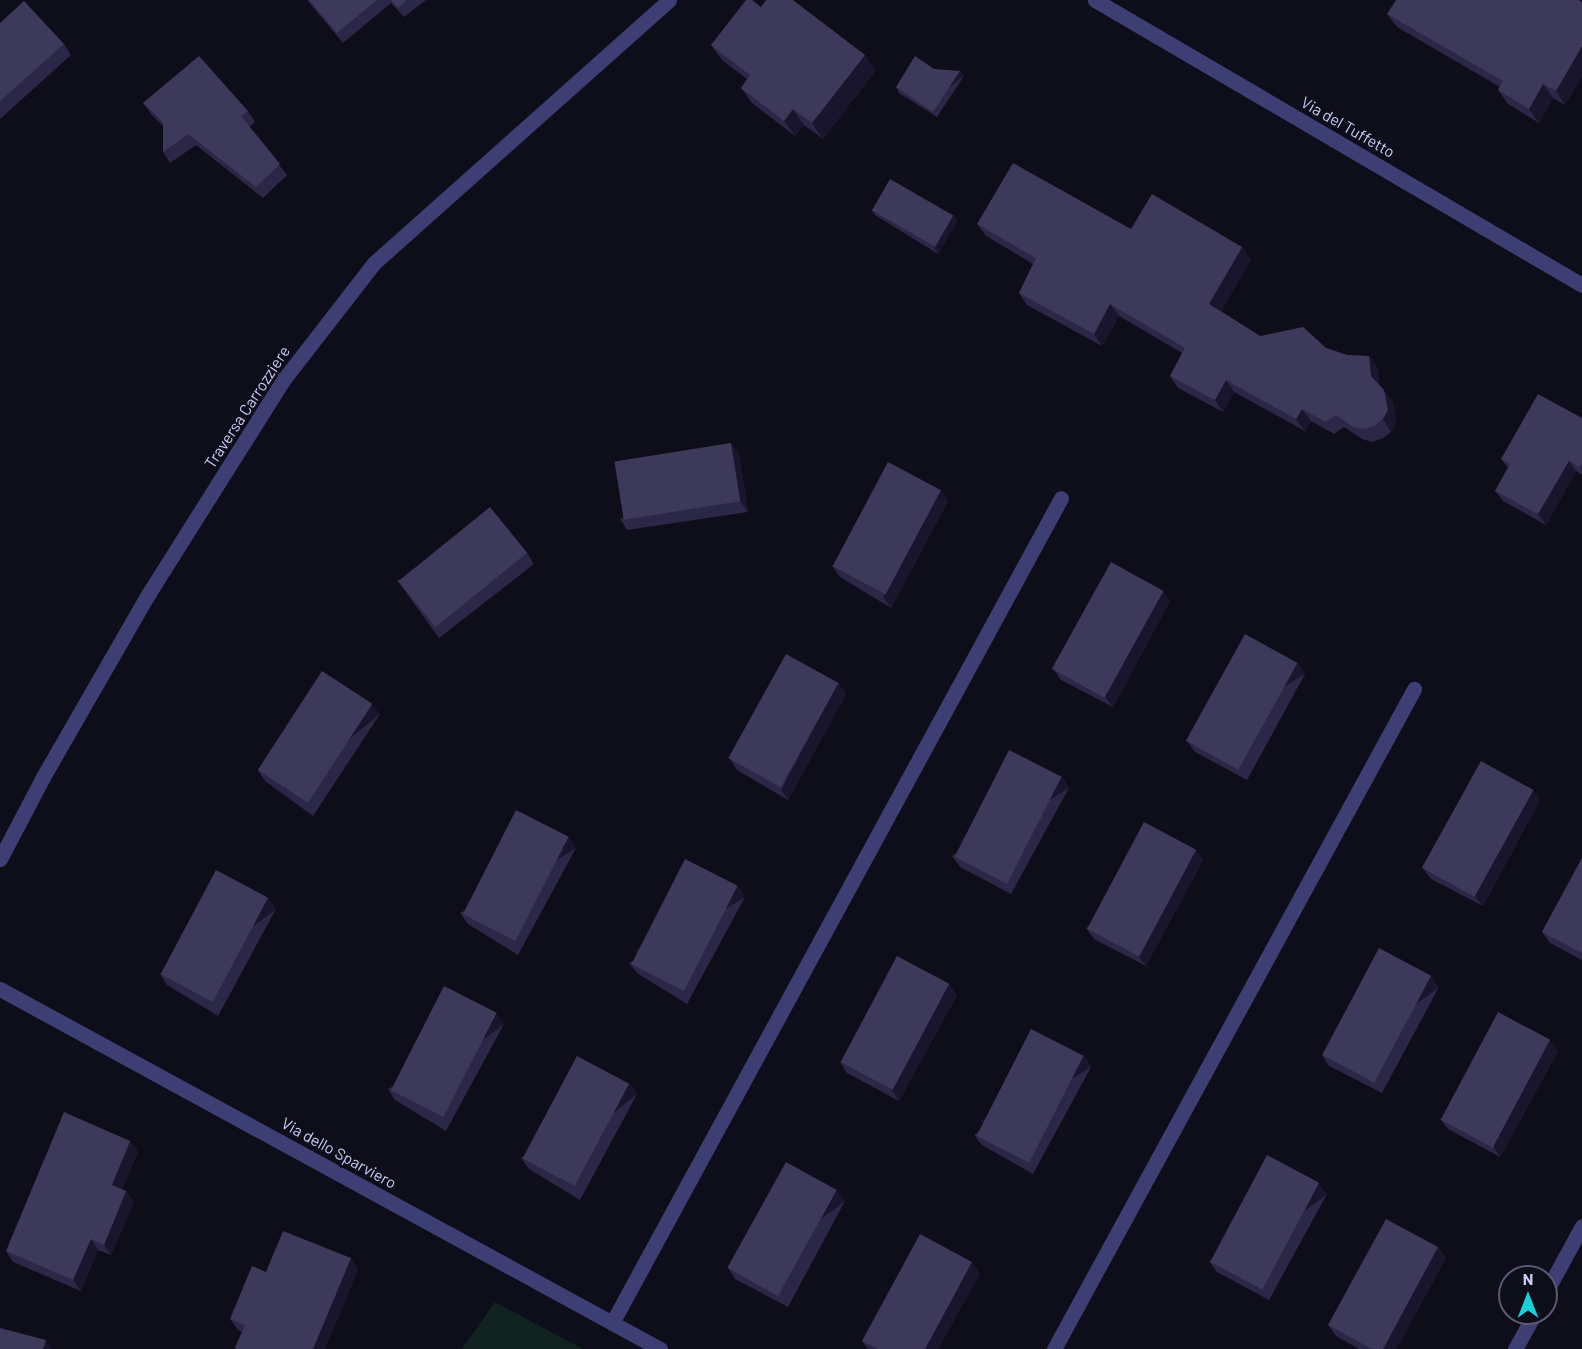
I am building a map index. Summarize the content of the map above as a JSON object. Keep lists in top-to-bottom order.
{
  "streets": {
    "street": ["Via del Tuffetto", "Traversa Carrozziere", "Via dello Sparviero"]
  },
  "north": "top"
}
